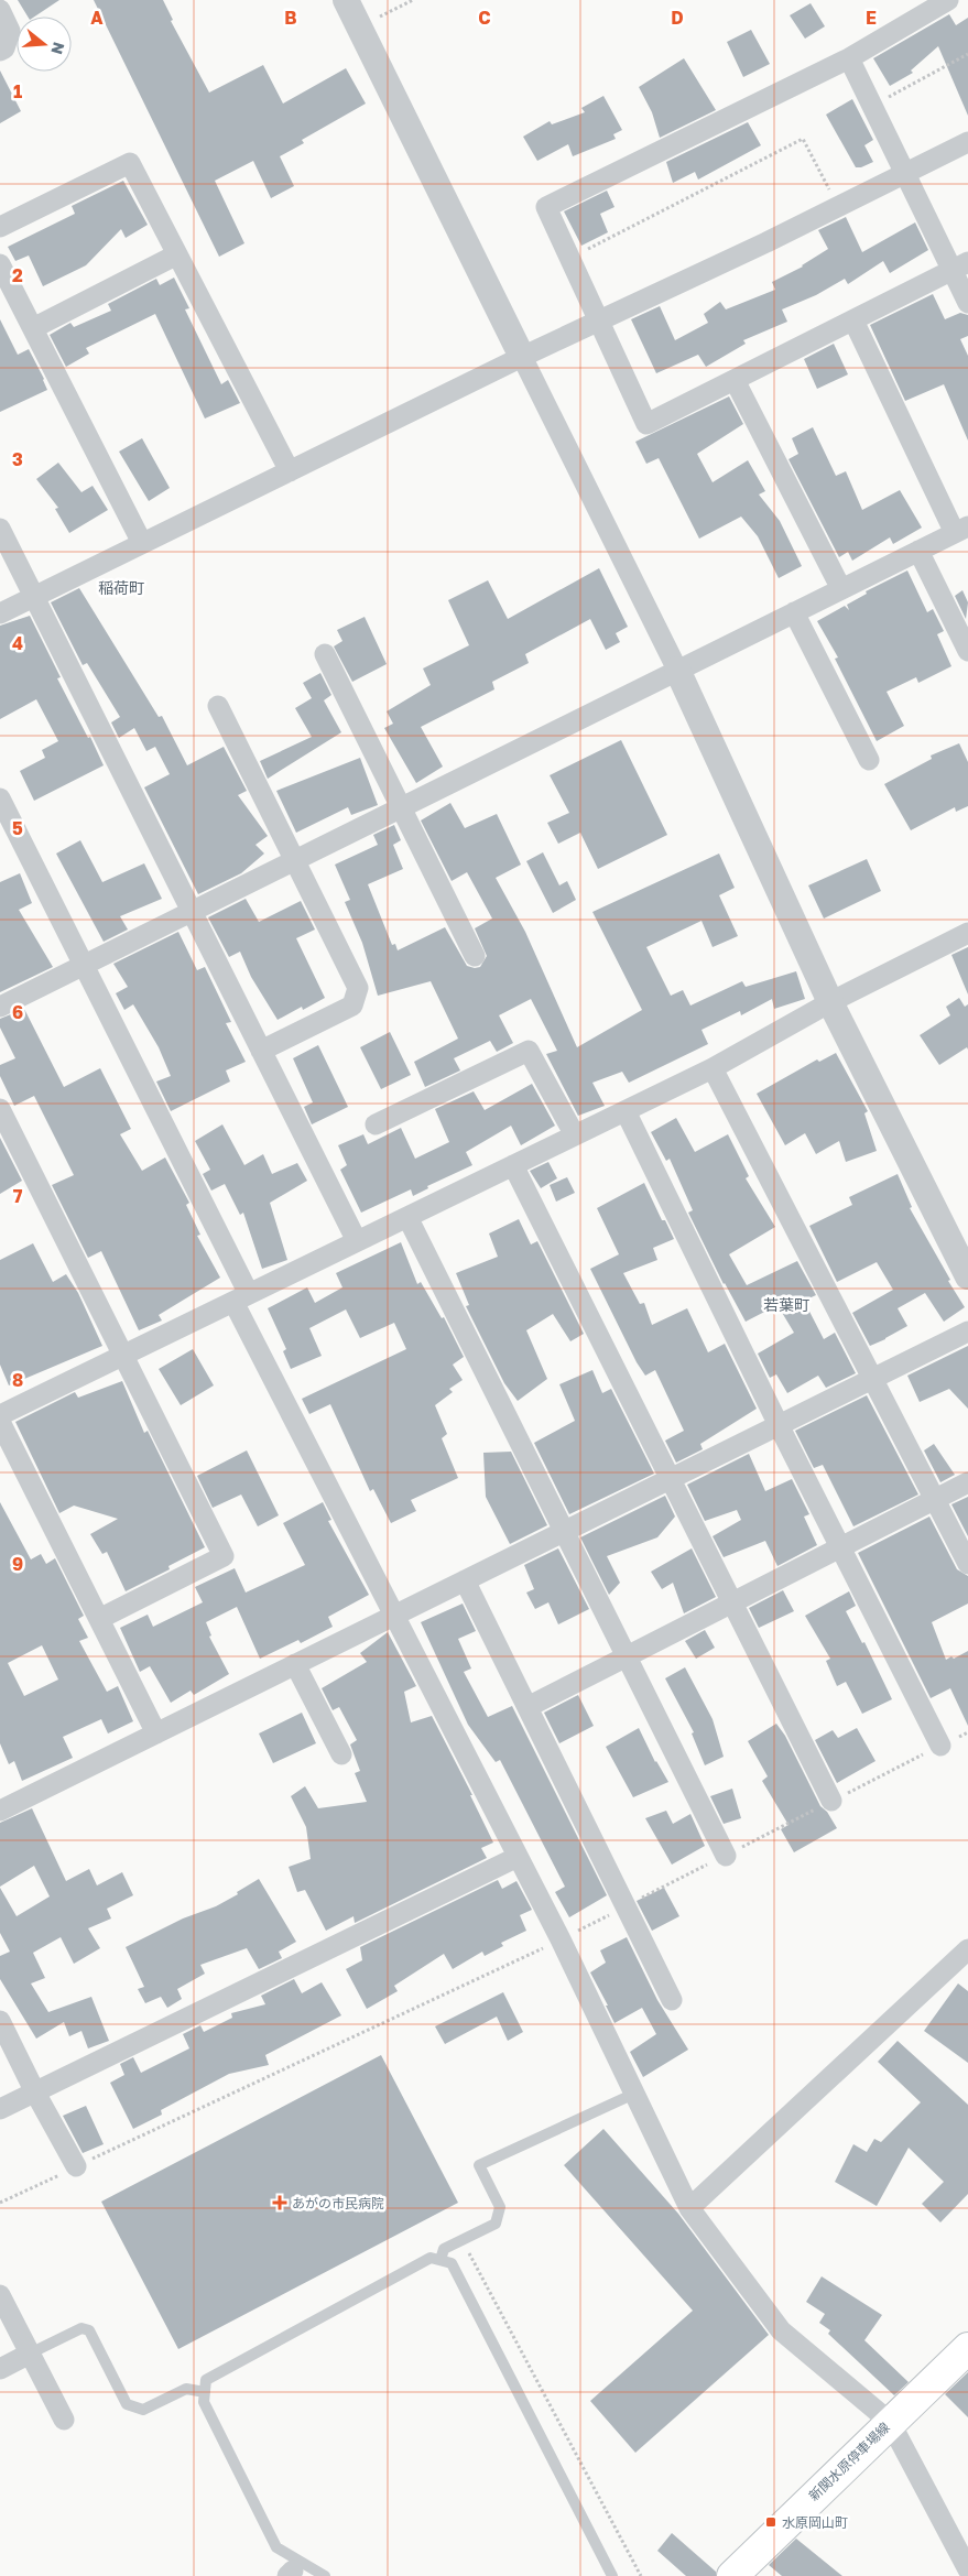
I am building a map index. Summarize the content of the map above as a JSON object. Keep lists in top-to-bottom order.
{
  "streets": {
    "main road": ["新関水原停車場線"]
  },
  "districts": ["稲荷町", "若葉町"],
  "places": {
    "health": ["あがの市民病院"],
    "transit": ["水原岡山町"]
  },
  "north": "right",
  "grid": {
    "columns": [
      "A",
      "B",
      "C",
      "D",
      "E"
    ],
    "rows": [
      "1",
      "2",
      "3",
      "4",
      "5",
      "6",
      "7",
      "8",
      "9"
    ]
  }
}
